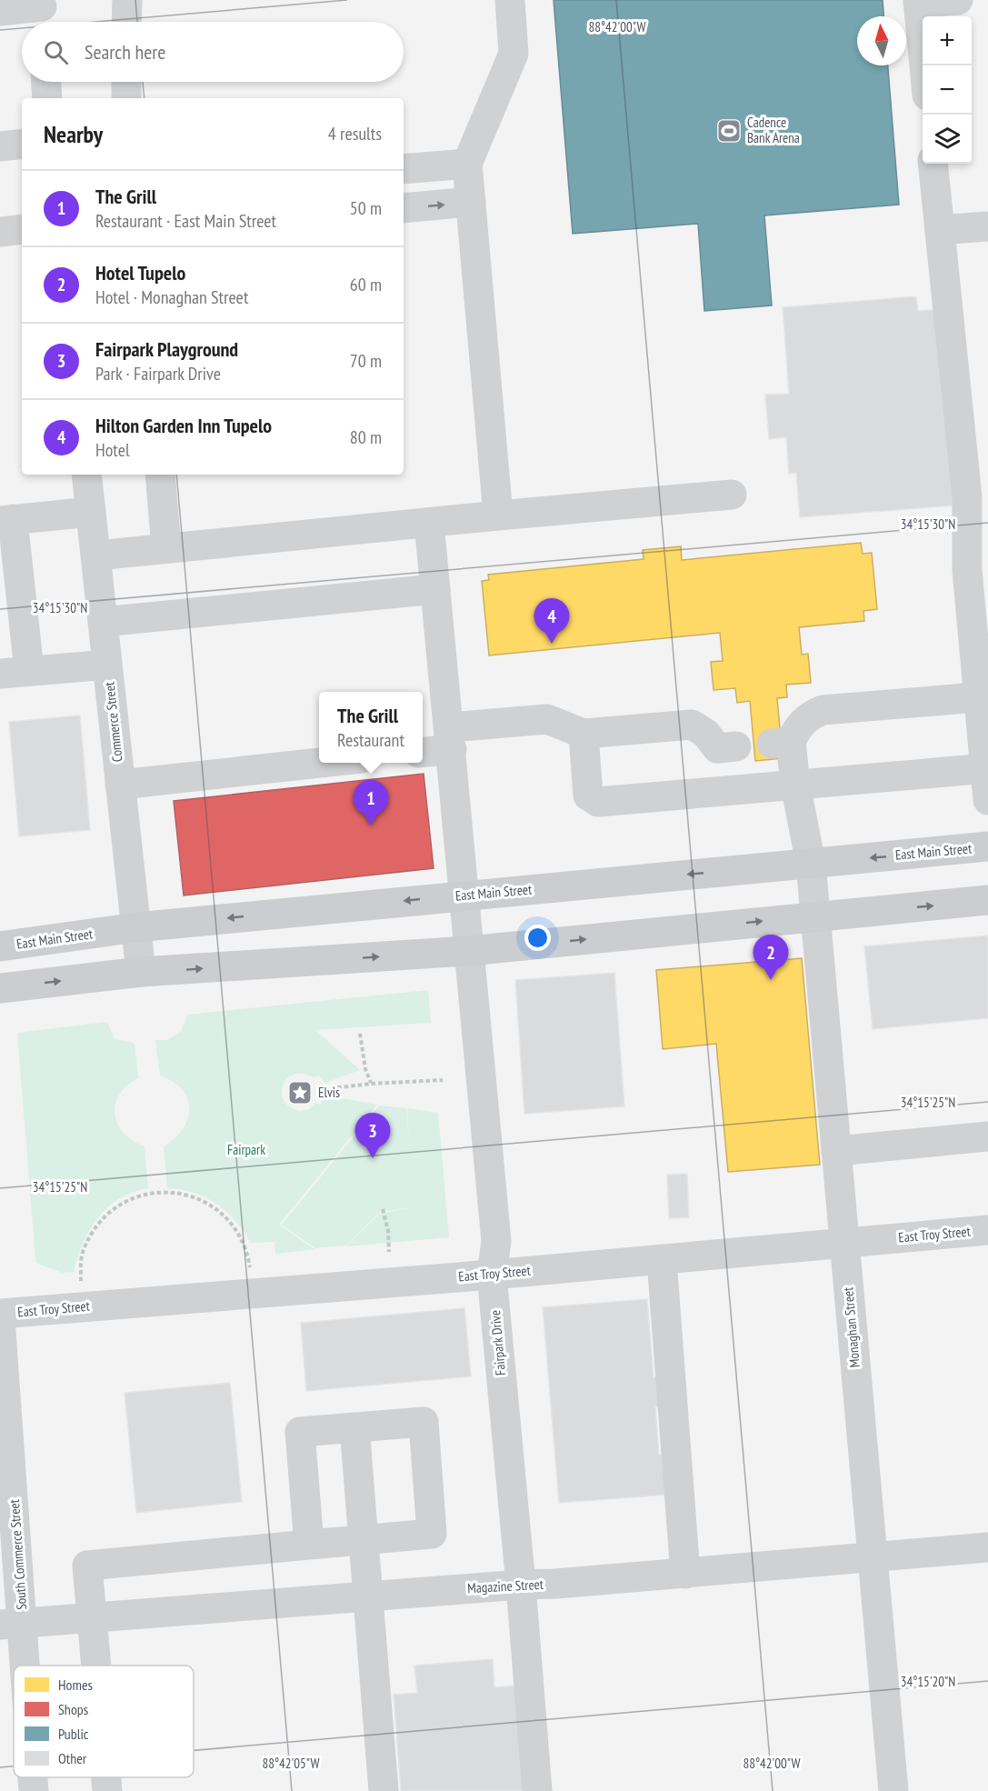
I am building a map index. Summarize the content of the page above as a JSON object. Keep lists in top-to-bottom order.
{
  "streets": {
    "main road": ["East Main Street"],
    "street": [
      "Commerce Street",
      "East Troy Street",
      "Monaghan Street",
      "Fairpark Drive",
      "South Commerce Street",
      "Magazine Street"
    ]
  },
  "crossings": [
    ["Commerce Street", "East Main Street"],
    ["East Main Street", "Monaghan Street"],
    ["East Main Street", "Fairpark Drive"],
    ["East Troy Street", "Monaghan Street"],
    ["East Troy Street", "Fairpark Drive"],
    ["Monaghan Street", "Magazine Street"],
    ["Fairpark Drive", "Magazine Street"],
    ["South Commerce Street", "Magazine Street"]
  ],
  "parks": ["Fairpark"],
  "places": {
    "sports": ["Cadence Bank Arena"],
    "place": ["Elvis"]
  },
  "legend": [
    "Homes",
    "Shops",
    "Public",
    "Other"
  ],
  "north": "top",
  "page": {
    "map_buttons": ["+", "−"],
    "search": "Search here",
    "heading": ["Nearby", "4 results"],
    "list": [
      {
        "mark": "1",
        "name": "The Grill",
        "note": "Restaurant · East Main Street",
        "value": "50 m"
      },
      {
        "mark": "2",
        "name": "Hotel Tupelo",
        "note": "Hotel · Monaghan Street",
        "value": "60 m"
      },
      {
        "mark": "3",
        "name": "Fairpark Playground",
        "note": "Park · Fairpark Drive",
        "value": "70 m"
      },
      {
        "mark": "4",
        "name": "Hilton Garden Inn Tupelo",
        "note": "Hotel",
        "value": "80 m"
      }
    ],
    "pins": [
      "4",
      "1",
      "2",
      "3"
    ],
    "popup": ["The Grill", "Restaurant"]
  },
  "coordinates": [
    "88°42'00\"W",
    "34°15'30\"N",
    "34°15'25\"N",
    "34°15'20\"N",
    "88°42'05\"W"
  ]
}
